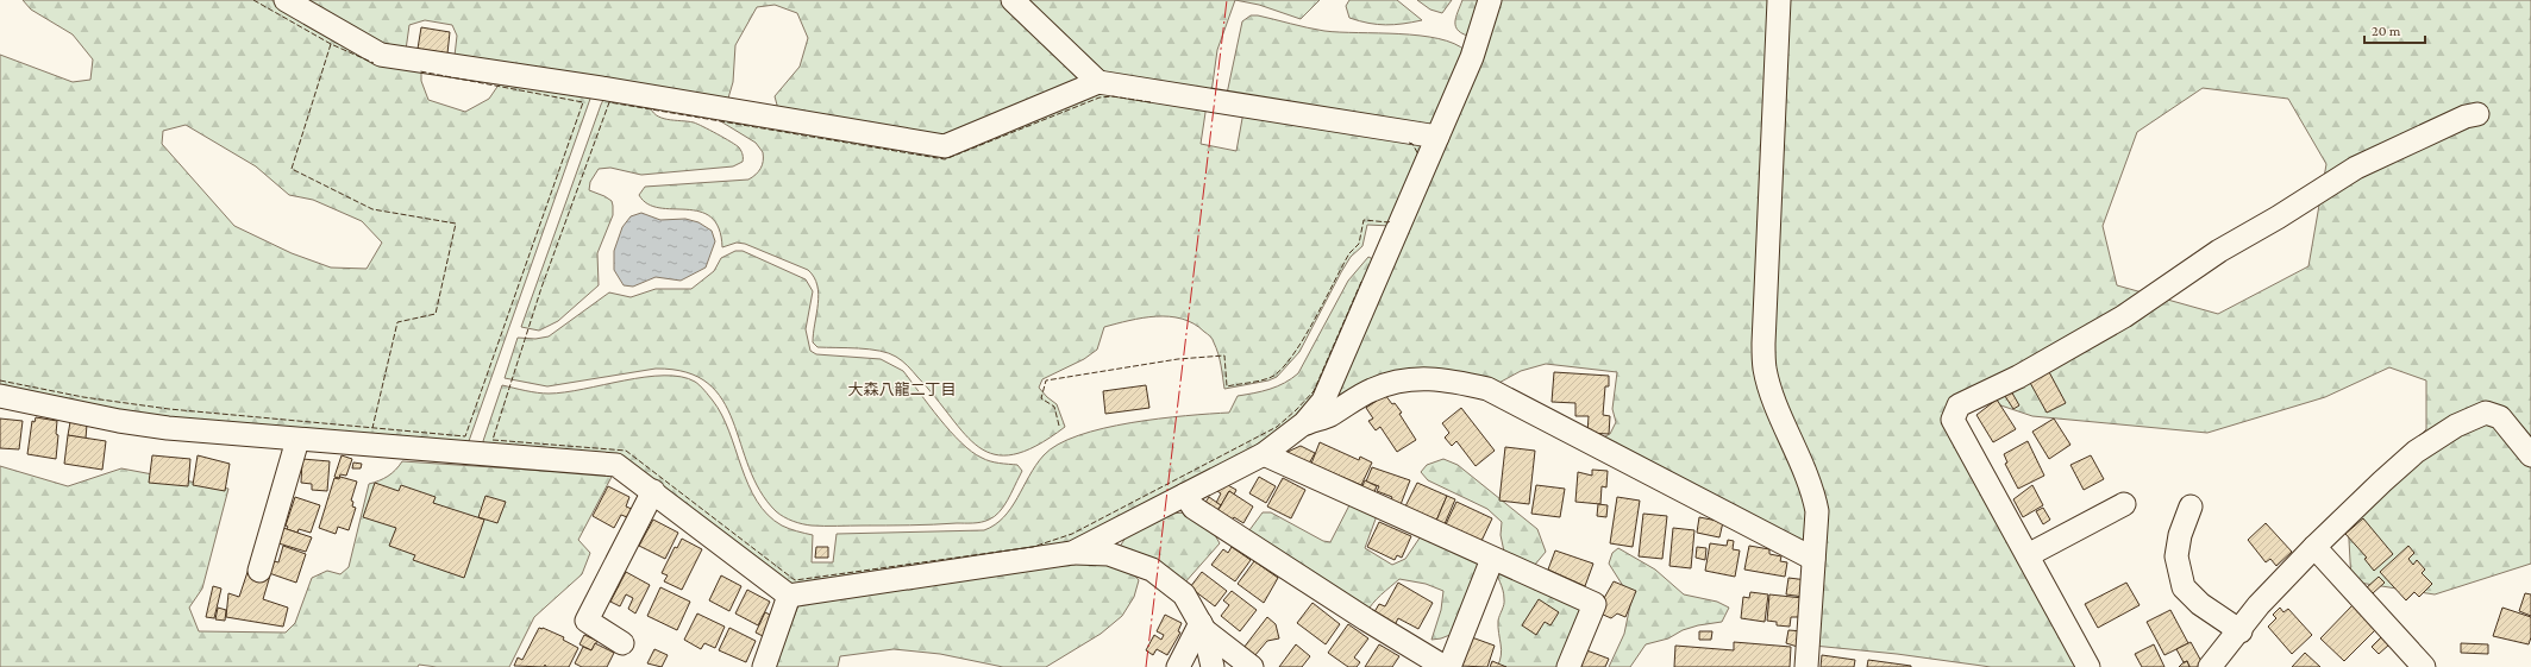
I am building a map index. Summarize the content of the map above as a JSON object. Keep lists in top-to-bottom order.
{
  "districts": ["大森八龍二丁目"],
  "scale_bar": "20 m"
}
